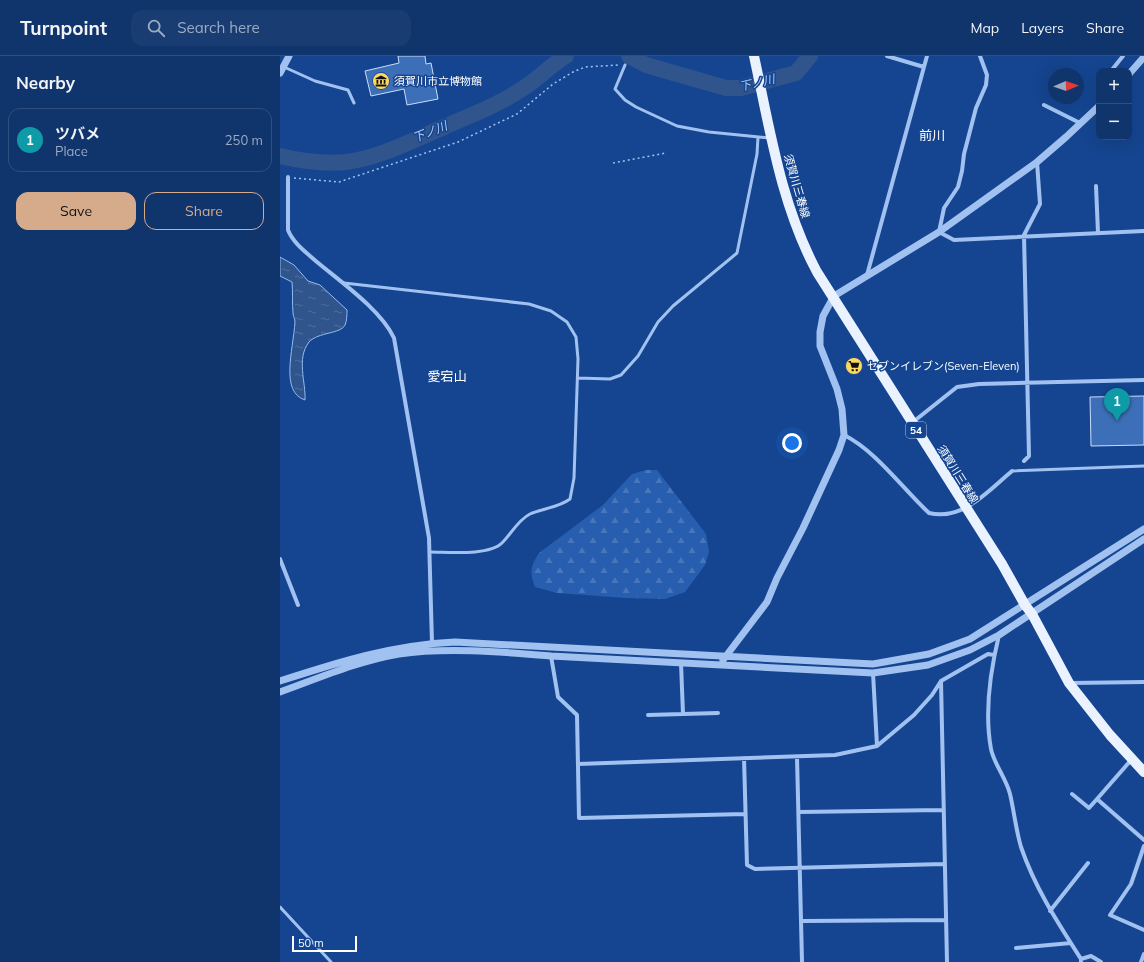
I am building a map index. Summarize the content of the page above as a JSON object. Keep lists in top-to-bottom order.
{
  "streets": {
    "main road": ["須賀川三春線", "54"]
  },
  "districts": ["前川", "愛宕山"],
  "water": ["下ノ川"],
  "places": {
    "museum": ["須賀川市立博物館"],
    "supermarket": ["セブンイレブン(Seven-Eleven)"]
  },
  "scale_bar": "50 m",
  "north": "right",
  "page": {
    "header": "Turnpoint",
    "search": "Search here",
    "nav": ["Map", "Layers", "Share"],
    "heading": "Nearby",
    "map_buttons": ["+", "−"],
    "list": [
      {
        "mark": "1",
        "name": "ツバメ",
        "note": "Place",
        "value": "250 m"
      }
    ],
    "buttons": ["Save", "Share"],
    "pins": "1",
    "scale": "50 m"
  }
}
